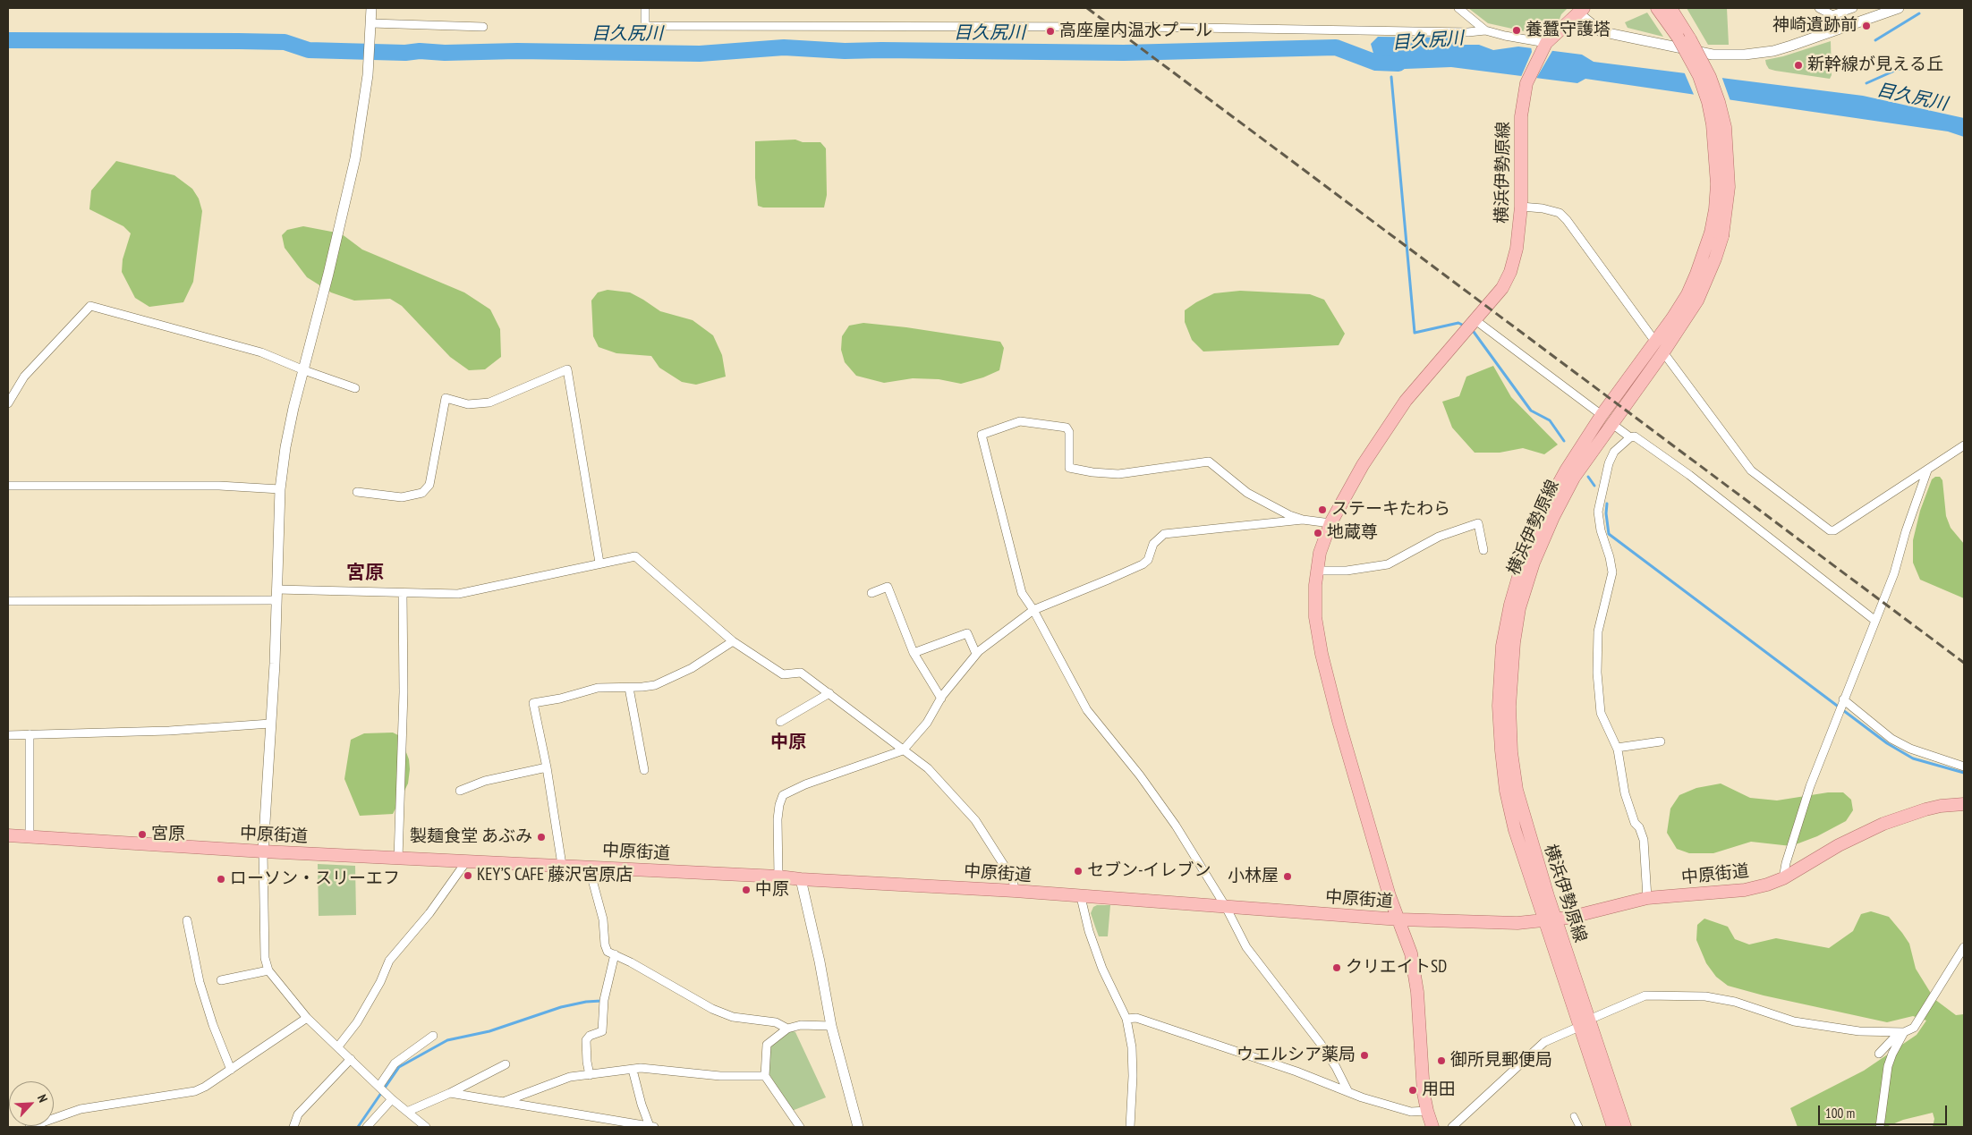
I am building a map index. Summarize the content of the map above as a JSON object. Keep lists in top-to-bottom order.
{
  "streets": {
    "main road": ["横浜伊勢原線", "中原街道"]
  },
  "crossings": [
    ["横浜伊勢原線", "中原街道"]
  ],
  "districts": ["宮原", "中原"],
  "water": ["目久尻川"],
  "places": [
    "神崎遺跡前",
    "養蠶守護塔",
    "高座屋内温水プール",
    "新幹線が見える丘",
    "ステーキたわら",
    "地蔵尊",
    "宮原",
    "製麺食堂 あぶみ",
    "セブン-イレブン",
    "KEY’S CAFE 藤沢宮原店",
    "小林屋",
    "ローソン・スリーエフ",
    "中原",
    "クリエイトSD",
    "ウエルシア薬局",
    "御所見郵便局",
    "用田"
  ],
  "scale_bar": "100 m",
  "north": "top right"
}
